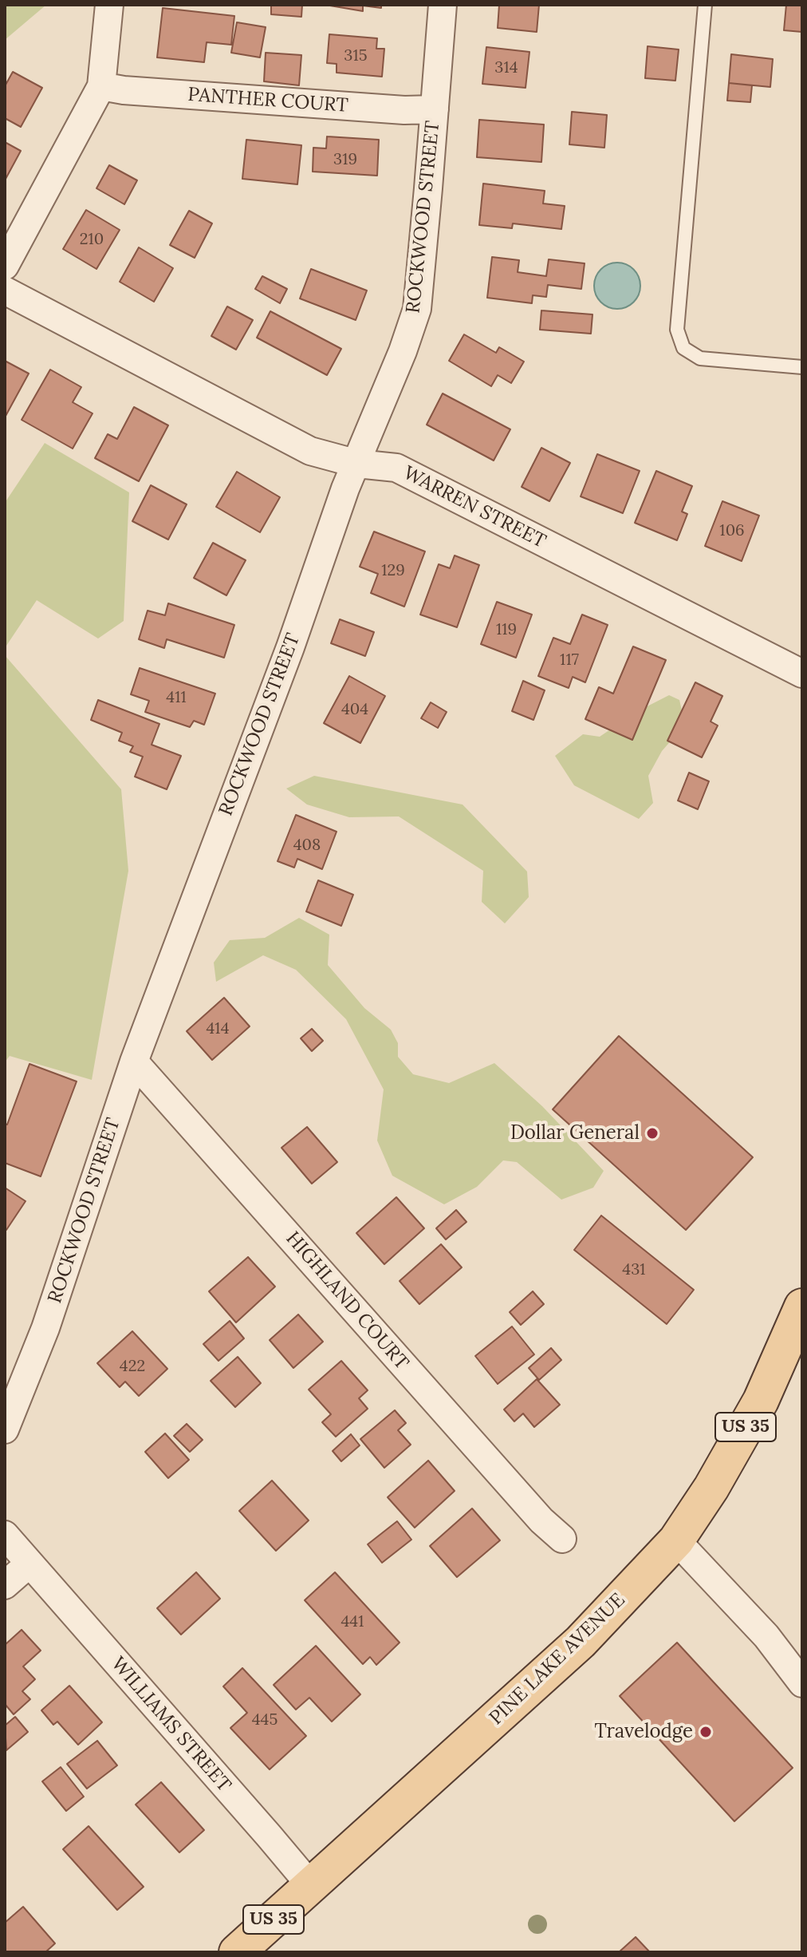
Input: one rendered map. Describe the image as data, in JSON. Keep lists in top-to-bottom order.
{
  "streets": {
    "main road": ["US 35", "PINE LAKE AVENUE"],
    "street": [
      "PANTHER COURT",
      "ROCKWOOD STREET",
      "WARREN STREET",
      "HIGHLAND COURT",
      "WILLIAMS STREET"
    ]
  },
  "crossings": [
    ["PANTHER COURT", "ROCKWOOD STREET"],
    ["ROCKWOOD STREET", "WARREN STREET"],
    ["ROCKWOOD STREET", "HIGHLAND COURT"],
    ["PINE LAKE AVENUE", "WILLIAMS STREET"]
  ],
  "places": ["Dollar General", "Travelodge"],
  "house_numbers": [
    "315",
    "314",
    "319",
    "210",
    "106",
    "129",
    "119",
    "117",
    "411",
    "404",
    "408",
    "414",
    "431",
    "422",
    "441",
    "445"
  ]
}
